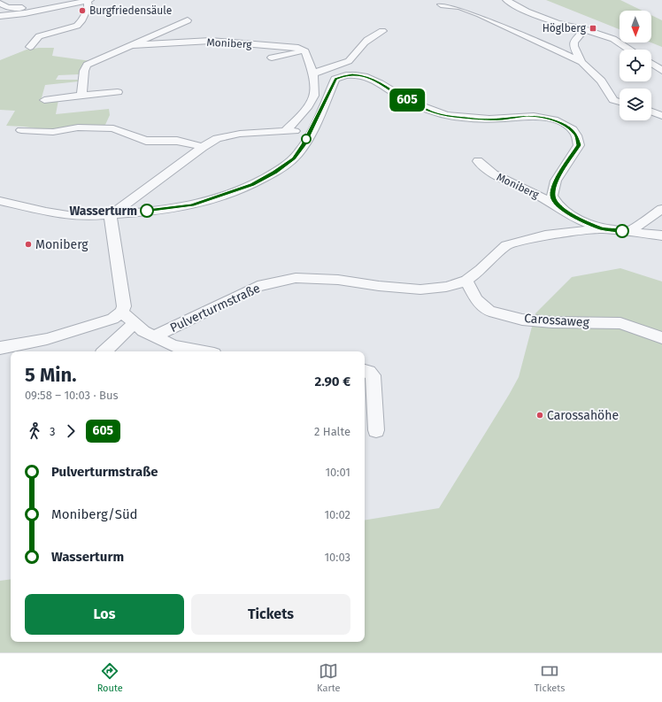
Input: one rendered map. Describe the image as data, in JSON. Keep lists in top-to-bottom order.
{
  "streets": {
    "street": ["Moniberg", "Pulverturmstraße", "Carossaweg"]
  },
  "crossings": [
    ["Moniberg", "Pulverturmstraße"],
    ["Pulverturmstraße", "Carossaweg"]
  ],
  "places": {
    "other": [
      "Burgfriedensäule",
      "Wasserturm",
      "Moniberg",
      "Carossahöhe"
    ],
    "transit": ["Höglberg"]
  },
  "lines": ["bus line 605"],
  "north": "bottom",
  "page": {
    "on_map": "605",
    "heading": ["5 Min.", "09:58 – 10:03 · Bus", "2.90 €"],
    "legs": ["3", "605", "2 Halte"],
    "list": [
      {
        "name": "Pulverturmstraße",
        "value": "10:01"
      },
      {
        "name": "Moniberg/Süd",
        "value": "10:02"
      },
      {
        "name": "Wasserturm",
        "value": "10:03"
      }
    ],
    "buttons": ["Los", "Tickets"],
    "tabs": ["Route", "Karte", "Tickets"]
  }
}
